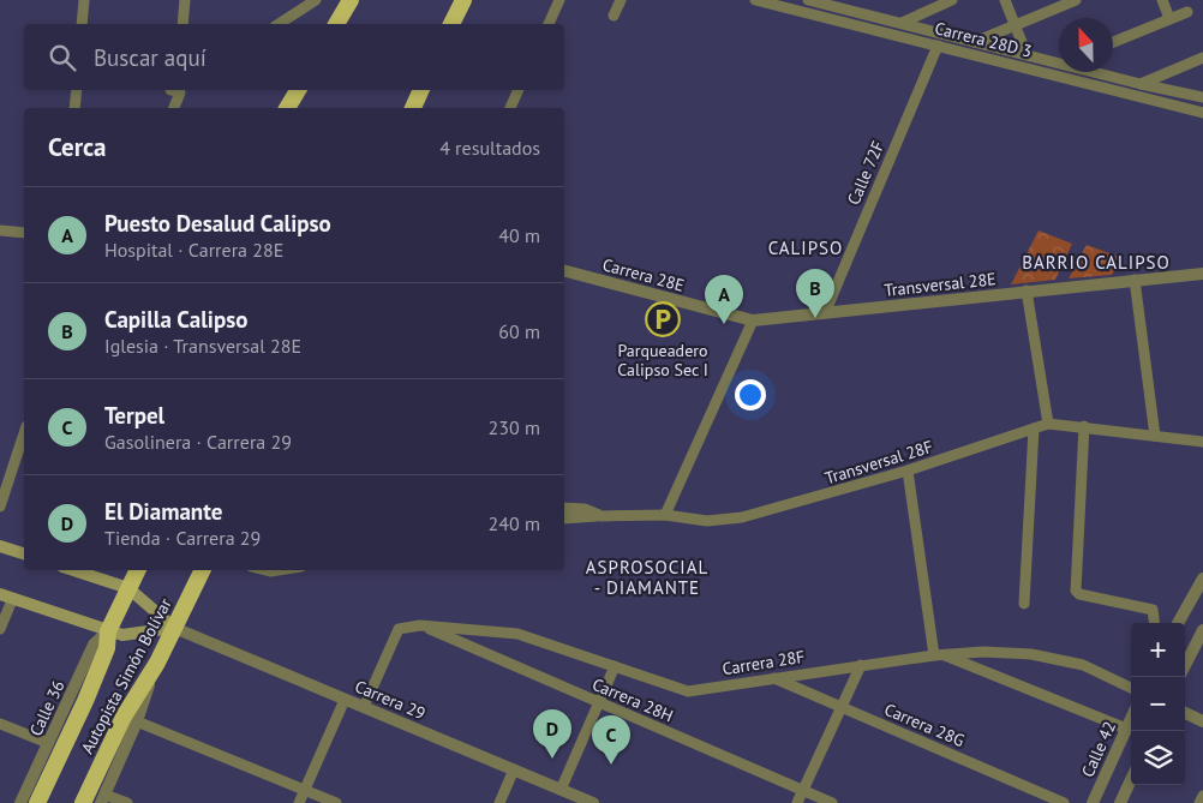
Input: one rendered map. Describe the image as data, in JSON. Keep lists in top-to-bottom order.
{
  "streets": {
    "highway": ["Autopista Simón Bolívar"],
    "main road": ["Carrera 29"],
    "street": [
      "Carrera 28D 3",
      "Calle 72F",
      "Carrera 28E",
      "Transversal 28E",
      "Transversal 28F",
      "Carrera 28F",
      "Carrera 28H",
      "Calle 36",
      "Carrera 28G",
      "Calle 42"
    ]
  },
  "crossings": [
    ["Carrera 28D 3", "Calle 72F"],
    ["Calle 72F", "Transversal 28E"],
    ["Carrera 28E", "Transversal 28E"],
    ["Carrera 28F", "Carrera 29"],
    ["Carrera 28F", "Carrera 28H"],
    ["Carrera 28F", "Carrera 28G"],
    ["Autopista Simón Bolívar", "Carrera 29"],
    ["Autopista Simón Bolívar", "Calle 36"]
  ],
  "districts": ["CALIPSO", "BARRIO CALIPSO", "ASPROSOCIAL - DIAMANTE"],
  "places": {
    "parking": ["Parqueadero Calipso Sec I"]
  },
  "north": "top",
  "page": {
    "search": "Buscar aquí",
    "heading": ["Cerca", "4 resultados"],
    "list": [
      {
        "mark": "A",
        "name": "Puesto Desalud Calipso",
        "note": "Hospital · Carrera 28E",
        "value": "40 m"
      },
      {
        "mark": "B",
        "name": "Capilla Calipso",
        "note": "Iglesia · Transversal 28E",
        "value": "60 m"
      },
      {
        "mark": "C",
        "name": "Terpel",
        "note": "Gasolinera · Carrera 29",
        "value": "230 m"
      },
      {
        "mark": "D",
        "name": "El Diamante",
        "note": "Tienda · Carrera 29",
        "value": "240 m"
      }
    ],
    "pins": [
      "B",
      "A",
      "D",
      "C"
    ],
    "map_buttons": ["+", "−"]
  }
}
